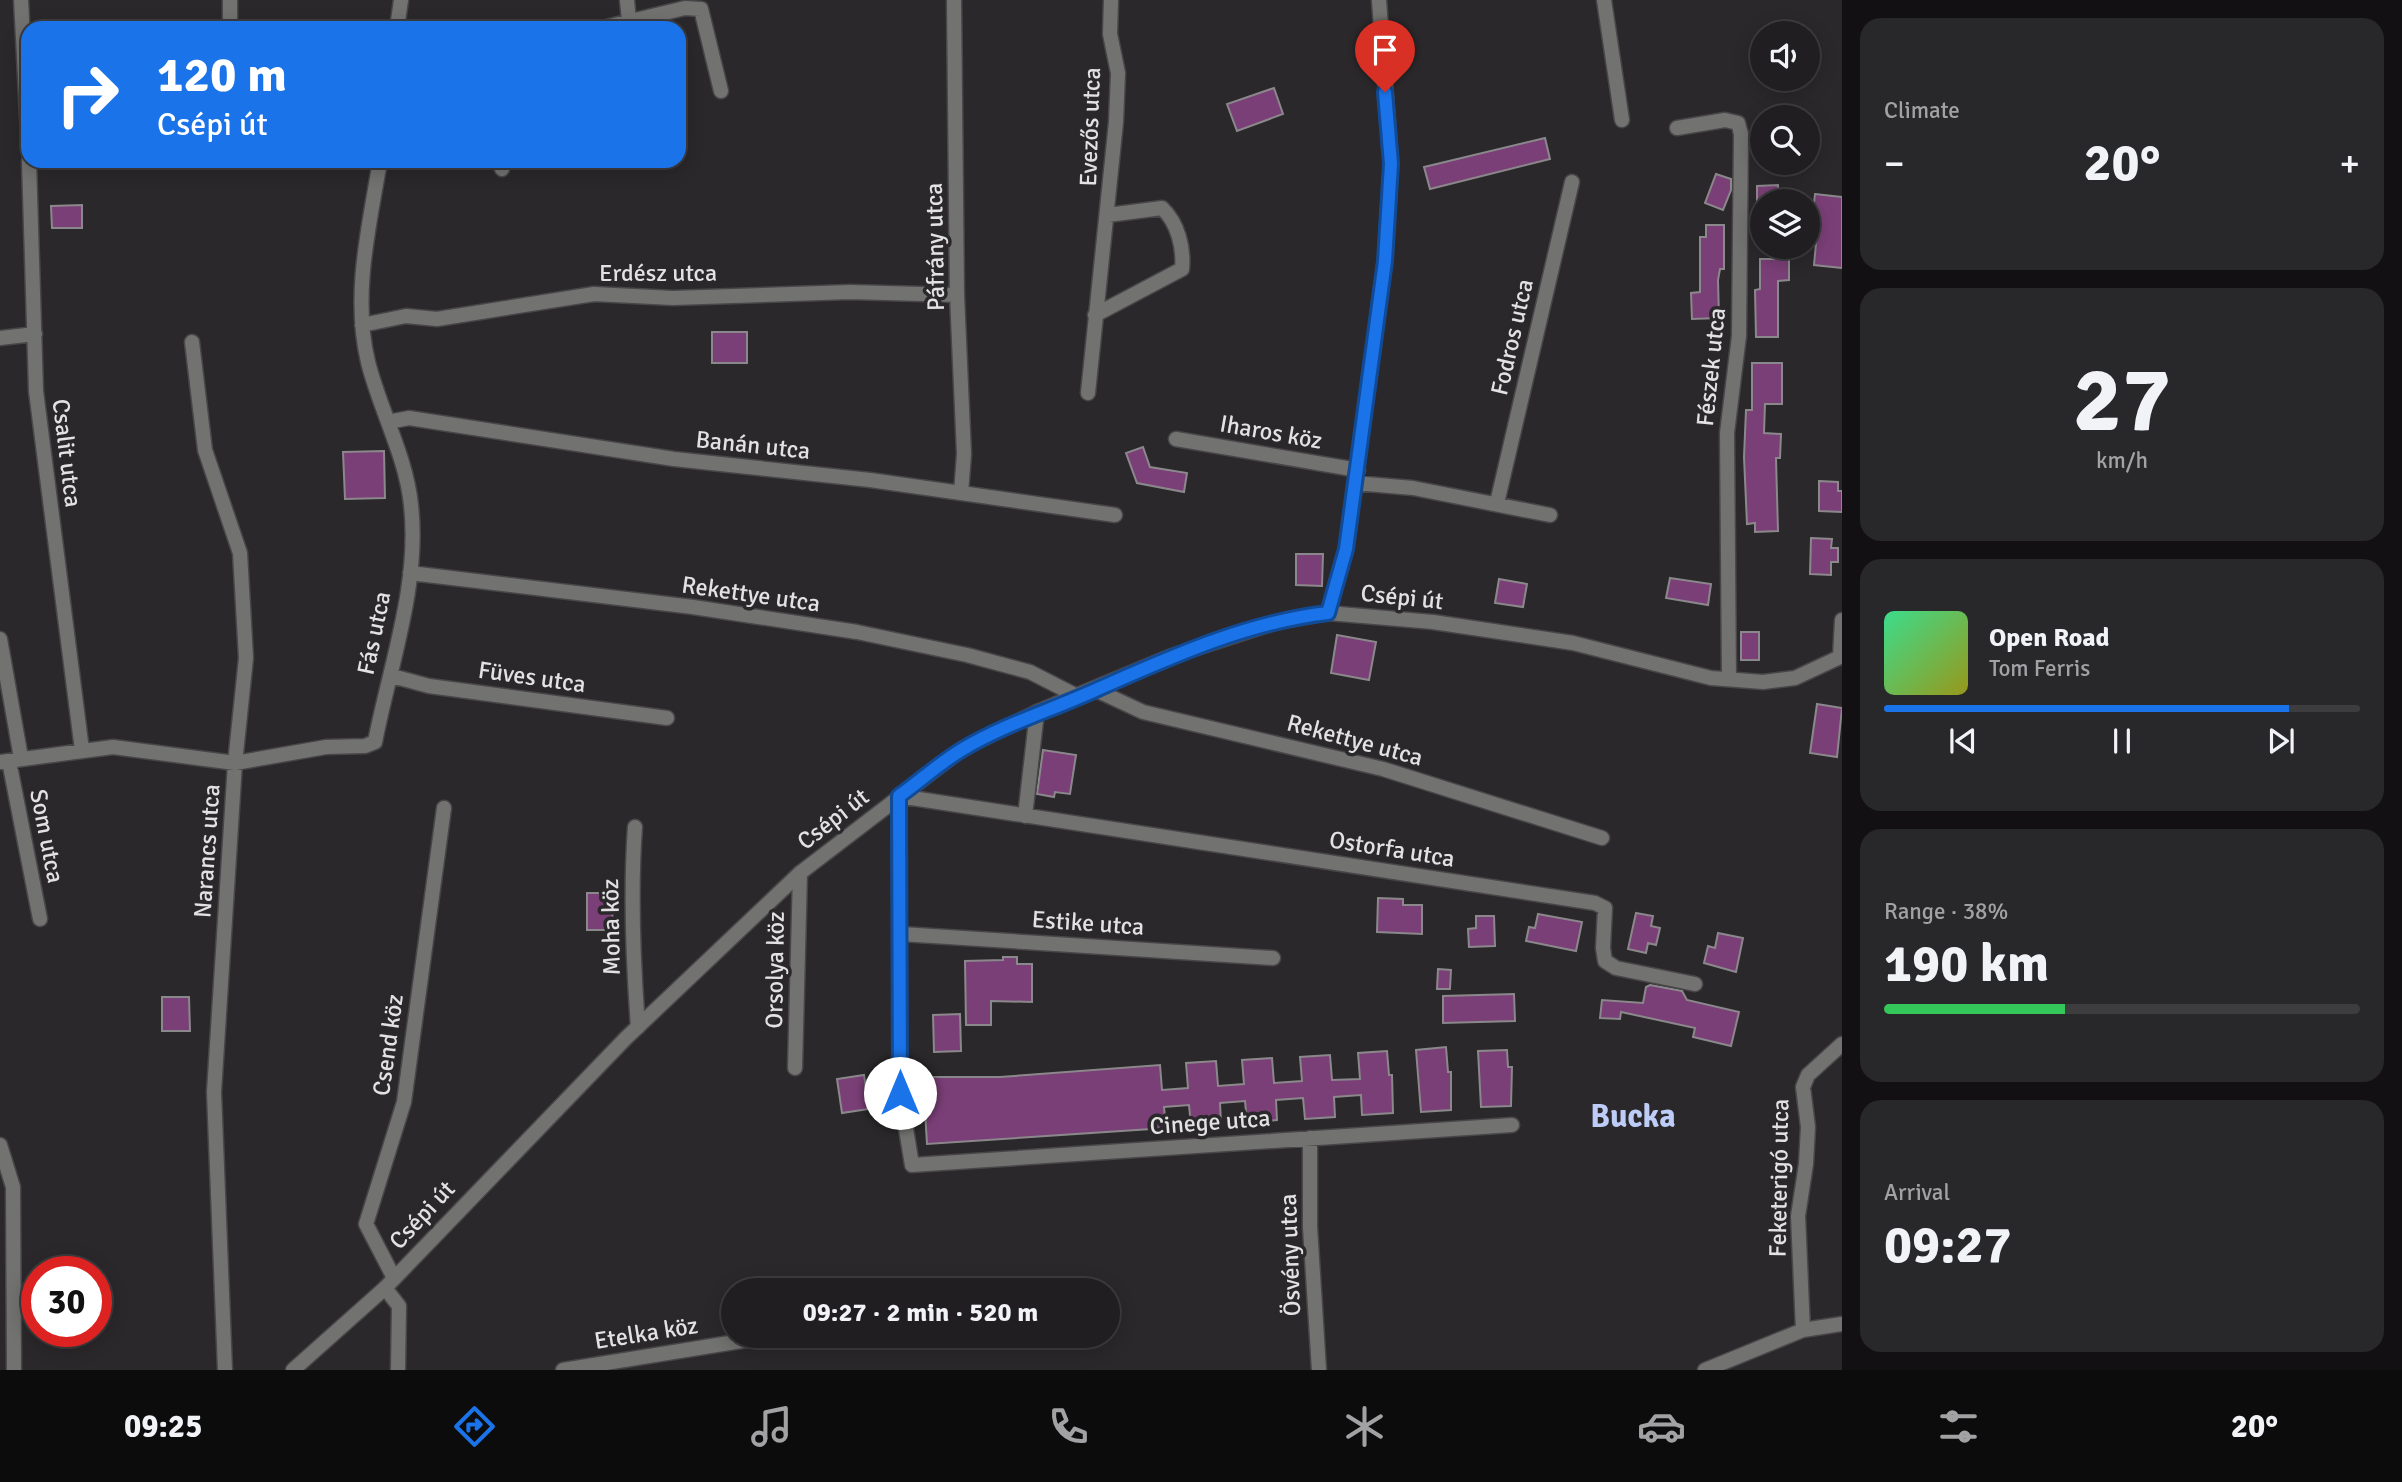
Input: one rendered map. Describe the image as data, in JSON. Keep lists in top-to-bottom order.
{
  "streets": {
    "street": [
      "Evezős utca",
      "Páfrány utca",
      "Erdész utca",
      "Fodros utca",
      "Fészek utca",
      "Iharos köz",
      "Banán utca",
      "Csalit utca",
      "Rekettye utca",
      "Csépi út",
      "Fás utca",
      "Füves utca",
      "Som utca",
      "Ostorfa utca",
      "Narancs utca",
      "Estike utca",
      "Moha köz",
      "Orsolya köz",
      "Csend köz",
      "Cinege utca",
      "Feketerigó utca",
      "Ösvény utca",
      "Etelka köz"
    ]
  },
  "crossings": [
    ["Páfrány utca", "Erdész utca"],
    ["Páfrány utca", "Banán utca"],
    ["Erdész utca", "Fás utca"],
    ["Fészek utca", "Csépi út"],
    ["Banán utca", "Fás utca"],
    ["Csalit utca", "Fás utca"],
    ["Rekettye utca", "Csépi út"],
    ["Rekettye utca", "Fás utca"],
    ["Csépi út", "Ostorfa utca"],
    ["Csépi út", "Moha köz"],
    ["Csépi út", "Orsolya köz"],
    ["Csépi út", "Csend köz"],
    ["Fás utca", "Füves utca"],
    ["Fás utca", "Som utca"],
    ["Fás utca", "Narancs utca"],
    ["Estike utca", "Cinege utca"],
    ["Cinege utca", "Ösvény utca"]
  ],
  "districts": ["Bucka"],
  "page": {
    "tile": [
      "Climate",
      ["27", "km/h"],
      ["Range · 38%", "190 km"],
      ["Arrival", "09:27"]
    ],
    "turn": ["120 m", "Csépi út"],
    "heat": ["−", "20°", "+"],
    "song": ["Open Road", "Tom Ferris"],
    "limit": "30",
    "trip": "09:27 · 2 min · 520 m",
    "tabs": ["09:25", "20°"]
  }
}
